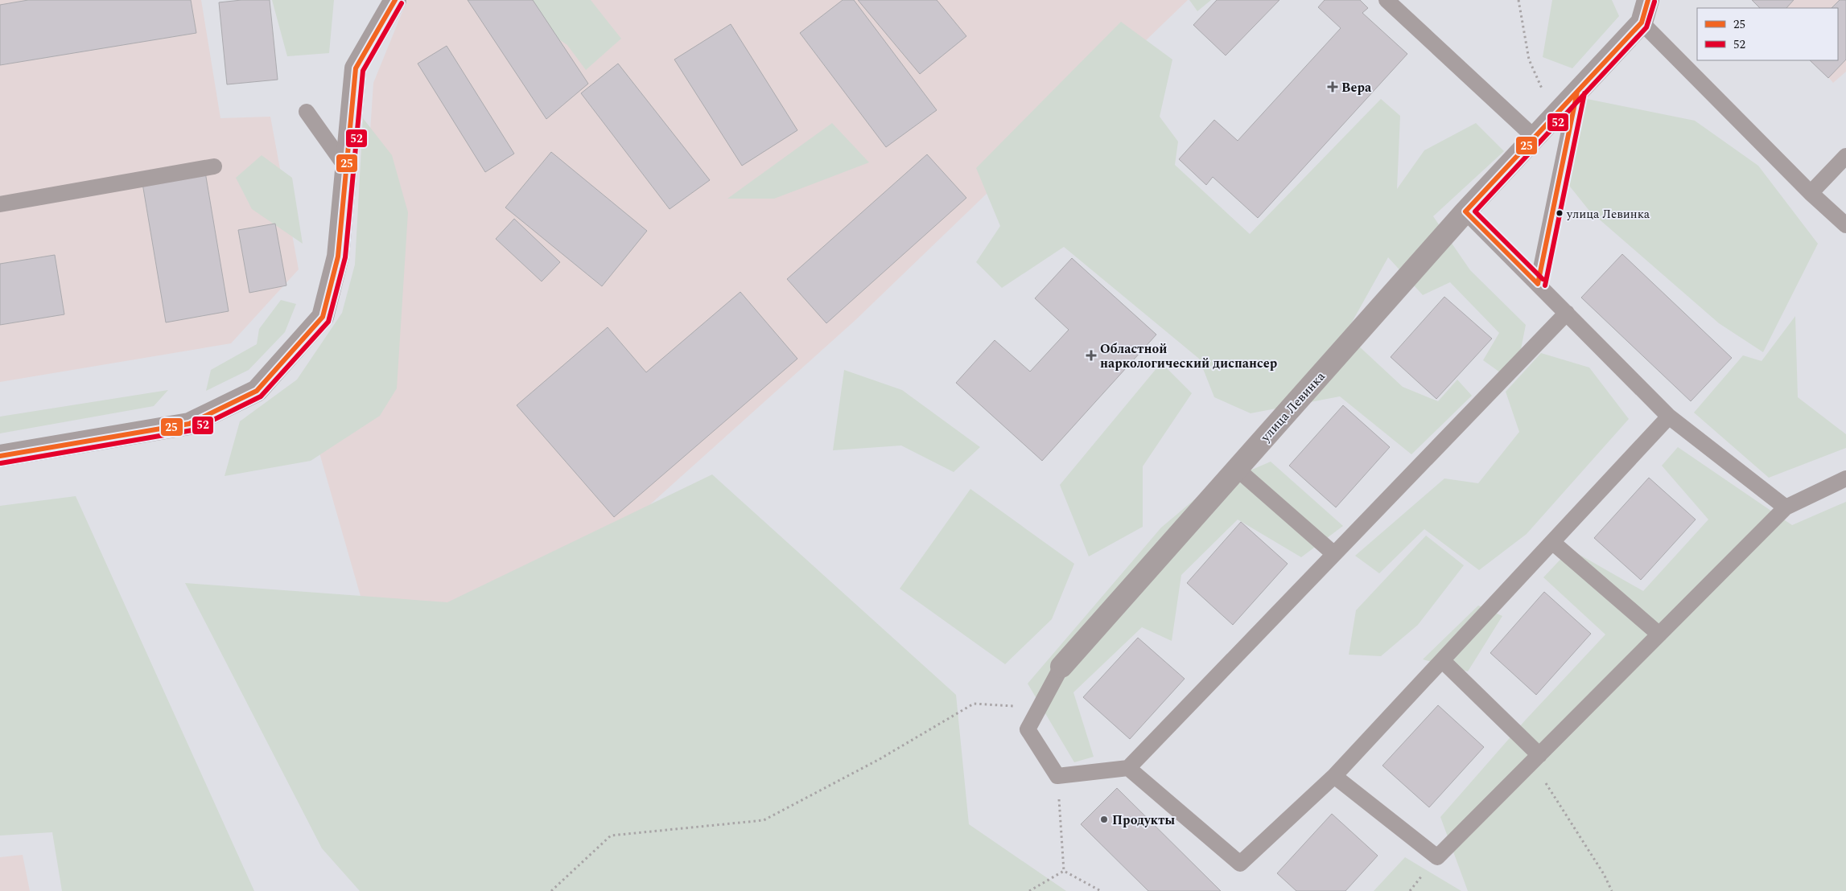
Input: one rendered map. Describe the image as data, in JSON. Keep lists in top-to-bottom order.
{
  "streets": {
    "street": ["улица Левинка"]
  },
  "places": {
    "health": ["Вера", "Областной наркологический диспансер"],
    "other": ["улица Левинка", "Продукты"]
  },
  "lines": ["transit line 25", "transit line 52"],
  "legend": ["25", "52"]
}
